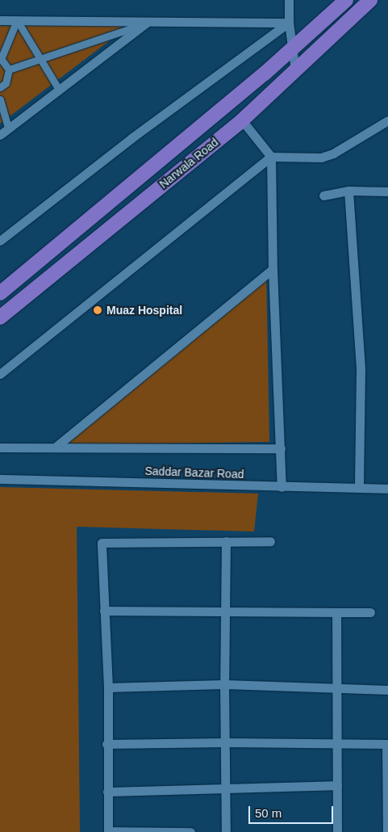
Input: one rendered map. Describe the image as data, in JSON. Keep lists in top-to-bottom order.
{
  "streets": {
    "main road": ["Narwala Road"],
    "street": ["Saddar Bazar Road"]
  },
  "places": ["Muaz Hospital"],
  "scale_bar": "50 m"
}
